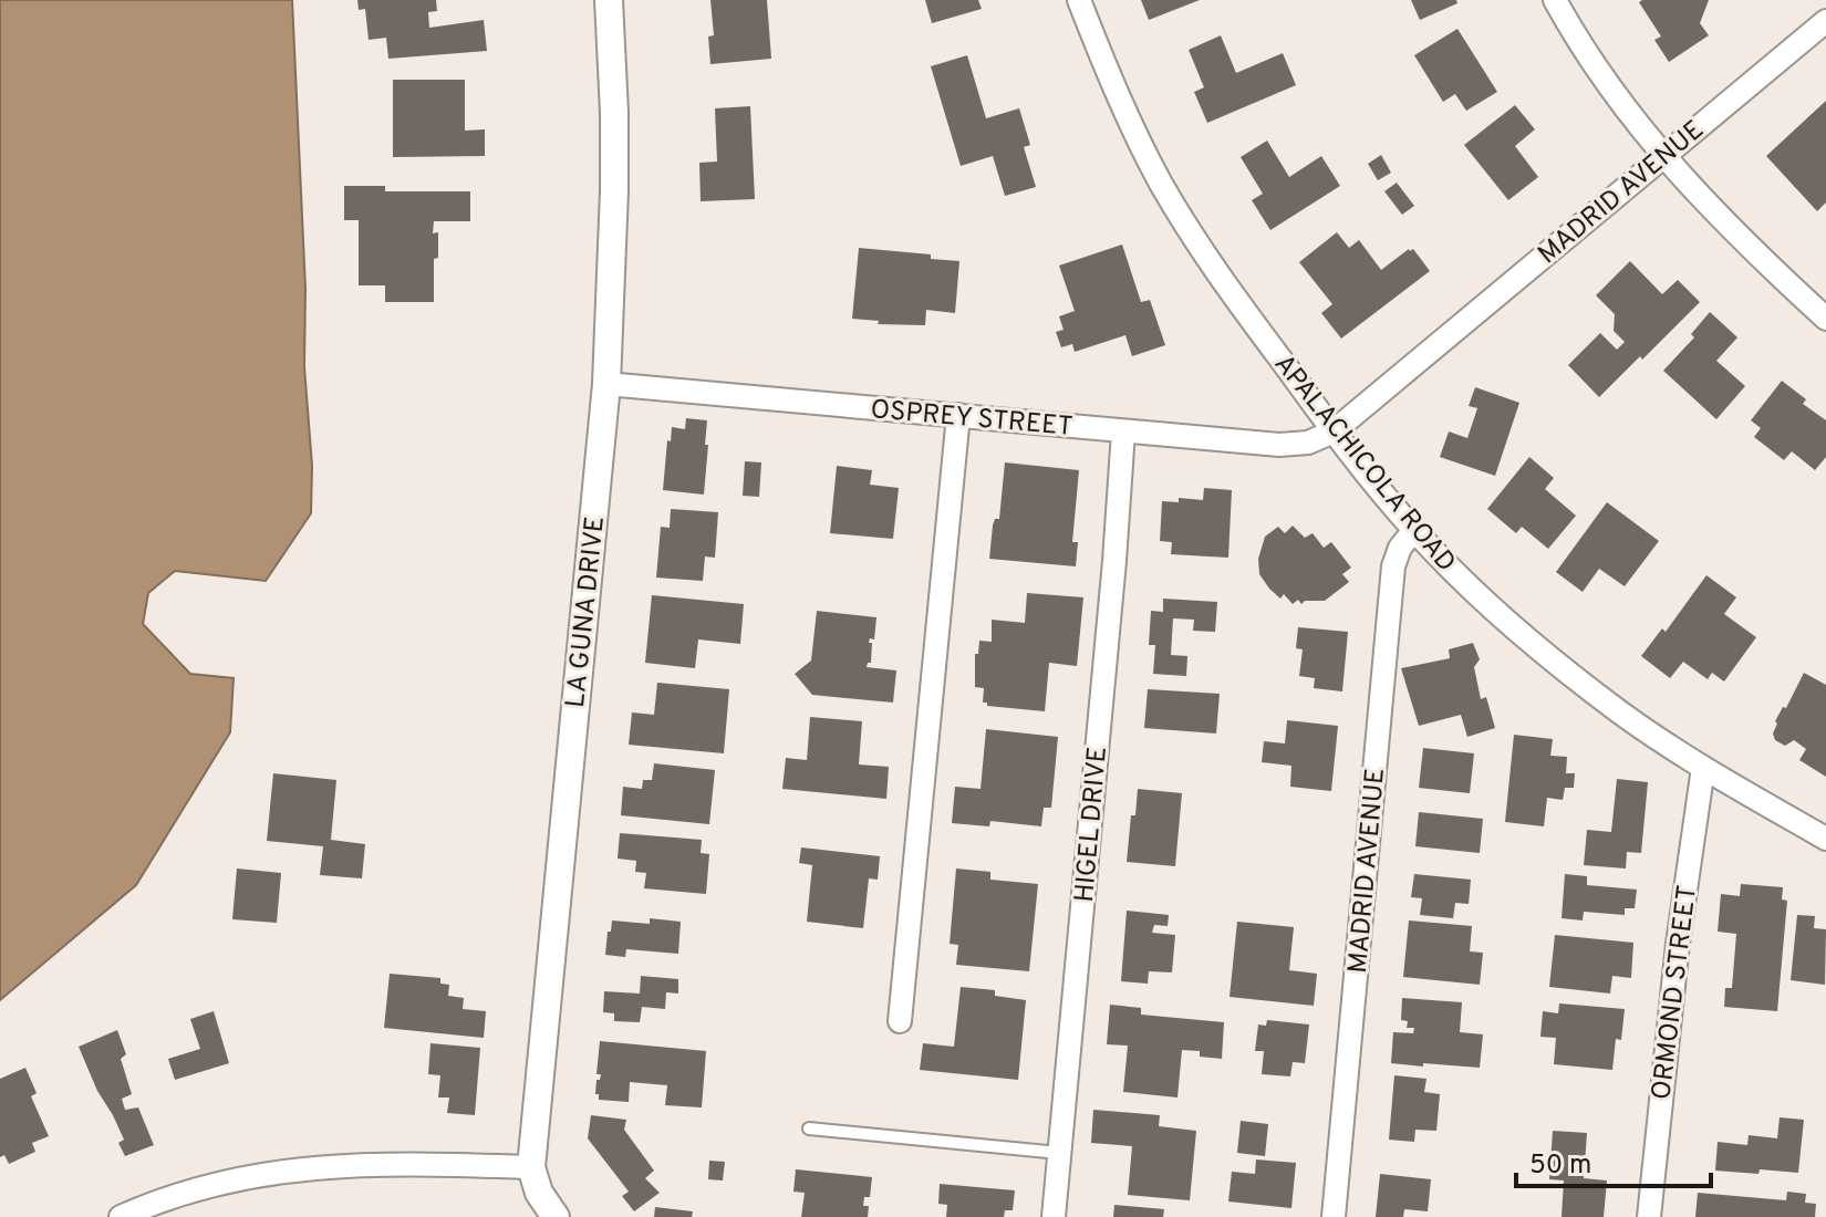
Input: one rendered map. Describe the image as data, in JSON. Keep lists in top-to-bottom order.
{
  "streets": {
    "street": [
      "MADRID AVENUE",
      "OSPREY STREET",
      "APALACHICOLA ROAD",
      "LA GUNA DRIVE",
      "HIGEL DRIVE",
      "ORMOND STREET"
    ]
  },
  "crossings": [
    ["MADRID AVENUE", "OSPREY STREET"],
    ["MADRID AVENUE", "APALACHICOLA ROAD"],
    ["OSPREY STREET", "APALACHICOLA ROAD"],
    ["OSPREY STREET", "LA GUNA DRIVE"],
    ["OSPREY STREET", "HIGEL DRIVE"],
    ["APALACHICOLA ROAD", "ORMOND STREET"]
  ],
  "scale_bar": "50 m"
}
